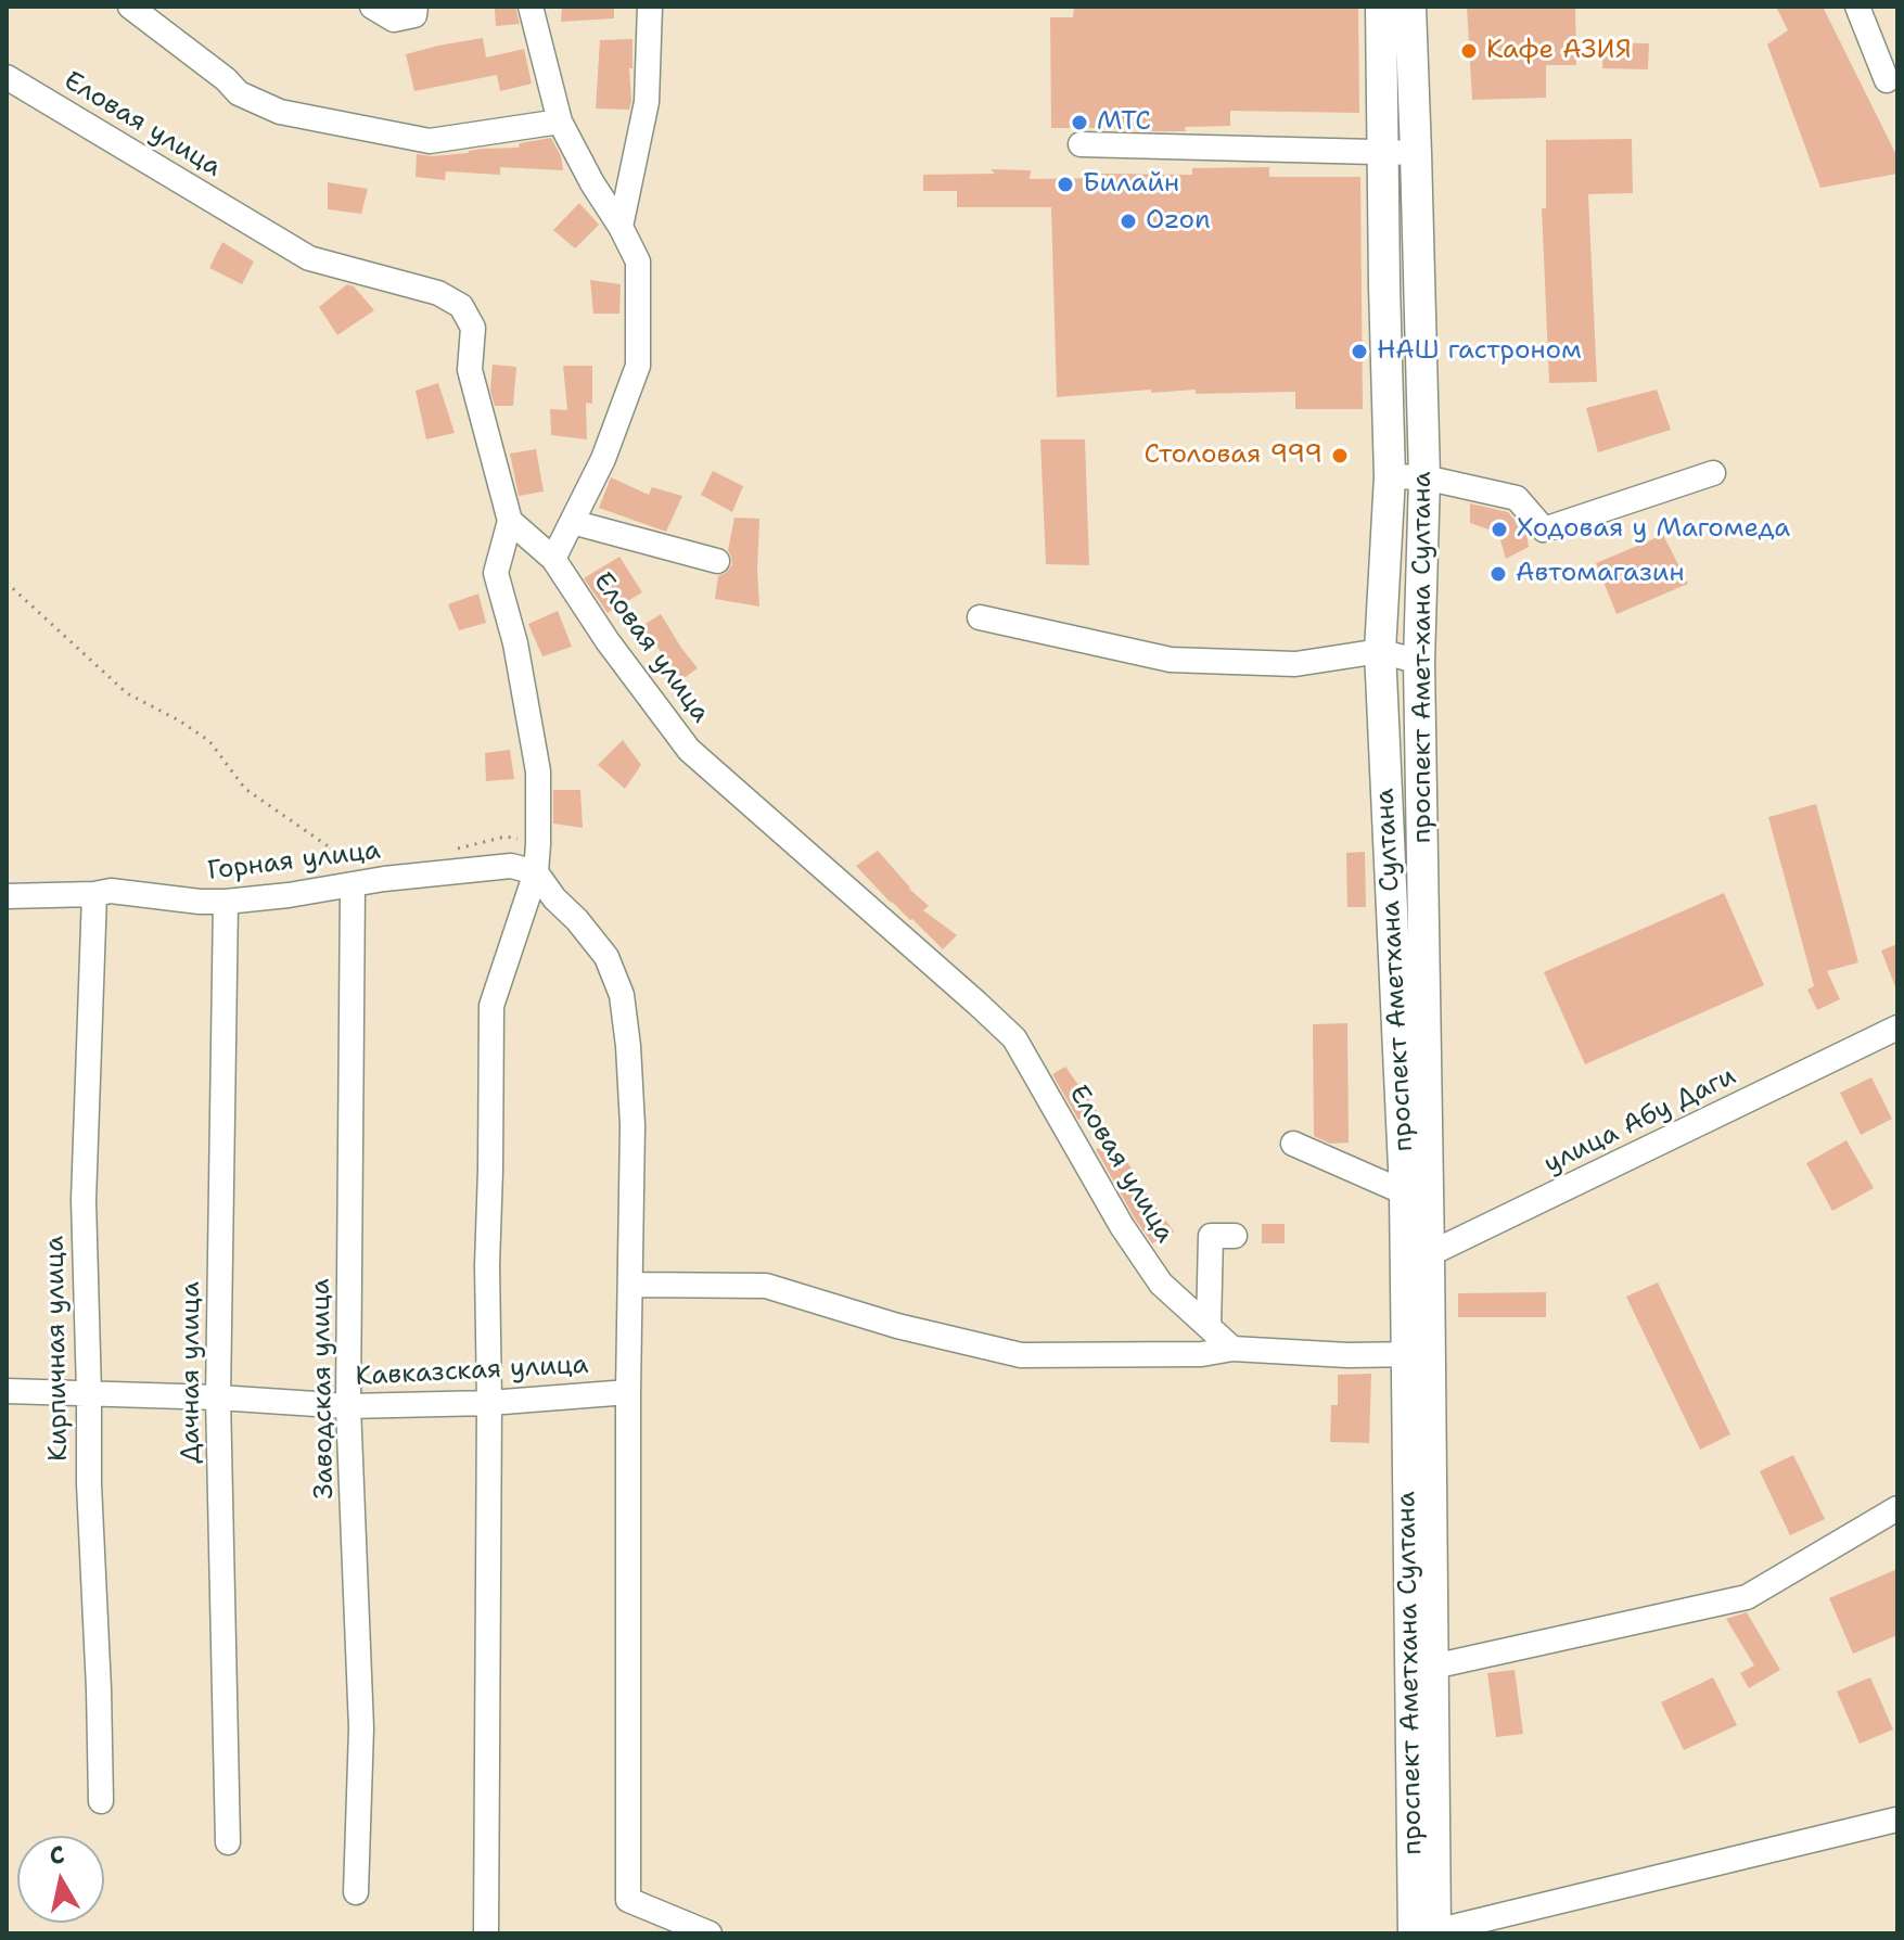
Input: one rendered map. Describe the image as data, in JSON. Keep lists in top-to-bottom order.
{
  "streets": {
    "main road": ["проспект Амет-хана Султана", "проспект Аметхана Султана"],
    "street": [
      "Еловая улица",
      "Горная улица",
      "улица Абу Даги",
      "Кирпичная улица",
      "Кавказская улица",
      "Дачная улица",
      "Заводская улица"
    ]
  },
  "crossings": [
    ["проспект Амет-хана Султана", "проспект Аметхана Султана"],
    ["проспект Амет-хана Султана", "улица Абу Даги"],
    ["Горная улица", "Кирпичная улица"],
    ["Горная улица", "Дачная улица"],
    ["Горная улица", "Заводская улица"],
    ["Кирпичная улица", "Кавказская улица"],
    ["Кавказская улица", "Дачная улица"],
    ["Кавказская улица", "Заводская улица"]
  ],
  "places": [
    "Кафе АЗИЯ",
    "МТС",
    "Билайн",
    "Ozon",
    "НАШ гастроном",
    "Столовая 999",
    "Ходовая у Магомеда",
    "Автомагазин"
  ],
  "north": "top"
}
